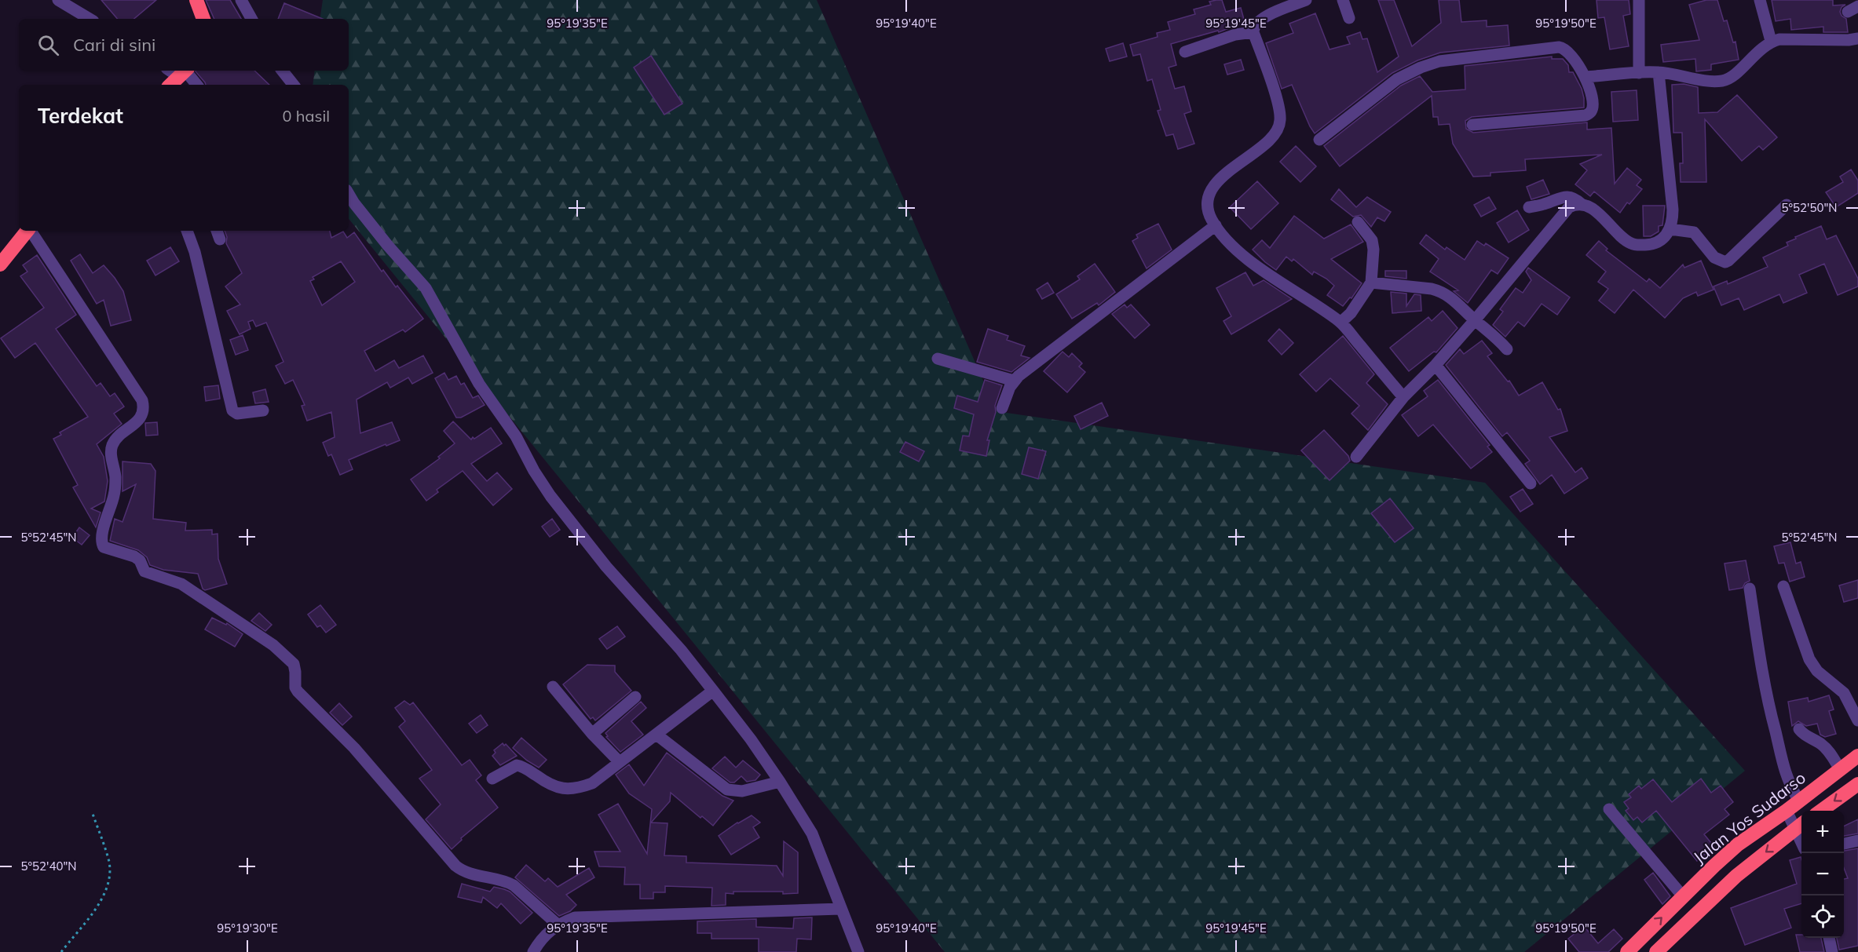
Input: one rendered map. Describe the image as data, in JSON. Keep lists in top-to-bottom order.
{
  "streets": {
    "highway": ["Jalan Yos Sudarso"]
  },
  "page": {
    "search": "Cari di sini",
    "heading": ["Terdekat", "0 hasil"],
    "map_buttons": ["+", "−"]
  },
  "coordinates": [
    "95°19'35\"E",
    "95°19'40\"E",
    "95°19'45\"E",
    "95°19'50\"E",
    "5°52'50\"N",
    "5°52'45\"N",
    "5°52'40\"N",
    "95°19'30\"E"
  ]
}
